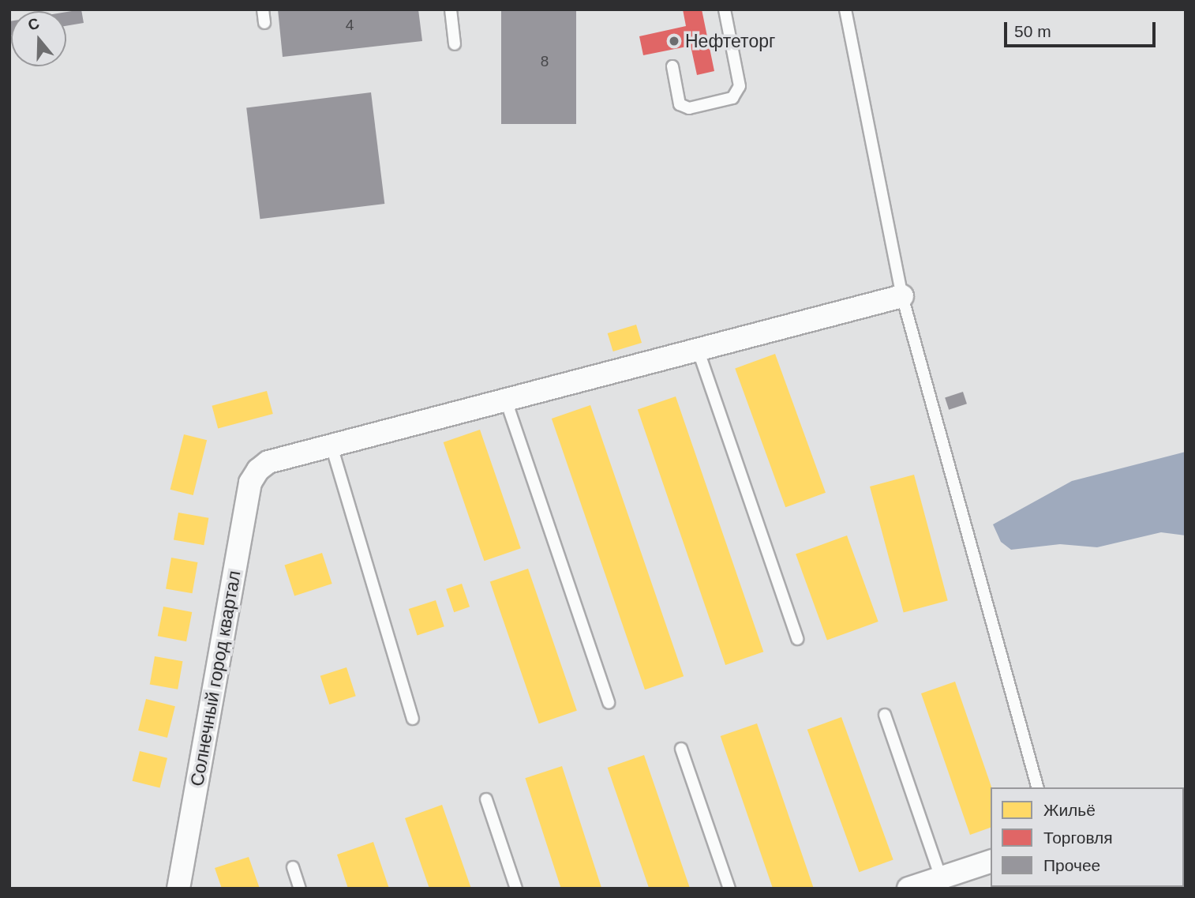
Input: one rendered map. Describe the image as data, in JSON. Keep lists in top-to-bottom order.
{
  "streets": {
    "street": ["Солнечный город квартал"]
  },
  "places": ["Нефтеторг"],
  "house_numbers": ["4", "8"],
  "legend": ["Жильё", "Торговля", "Прочее"],
  "scale_bar": "50 m",
  "north": "top"
}
